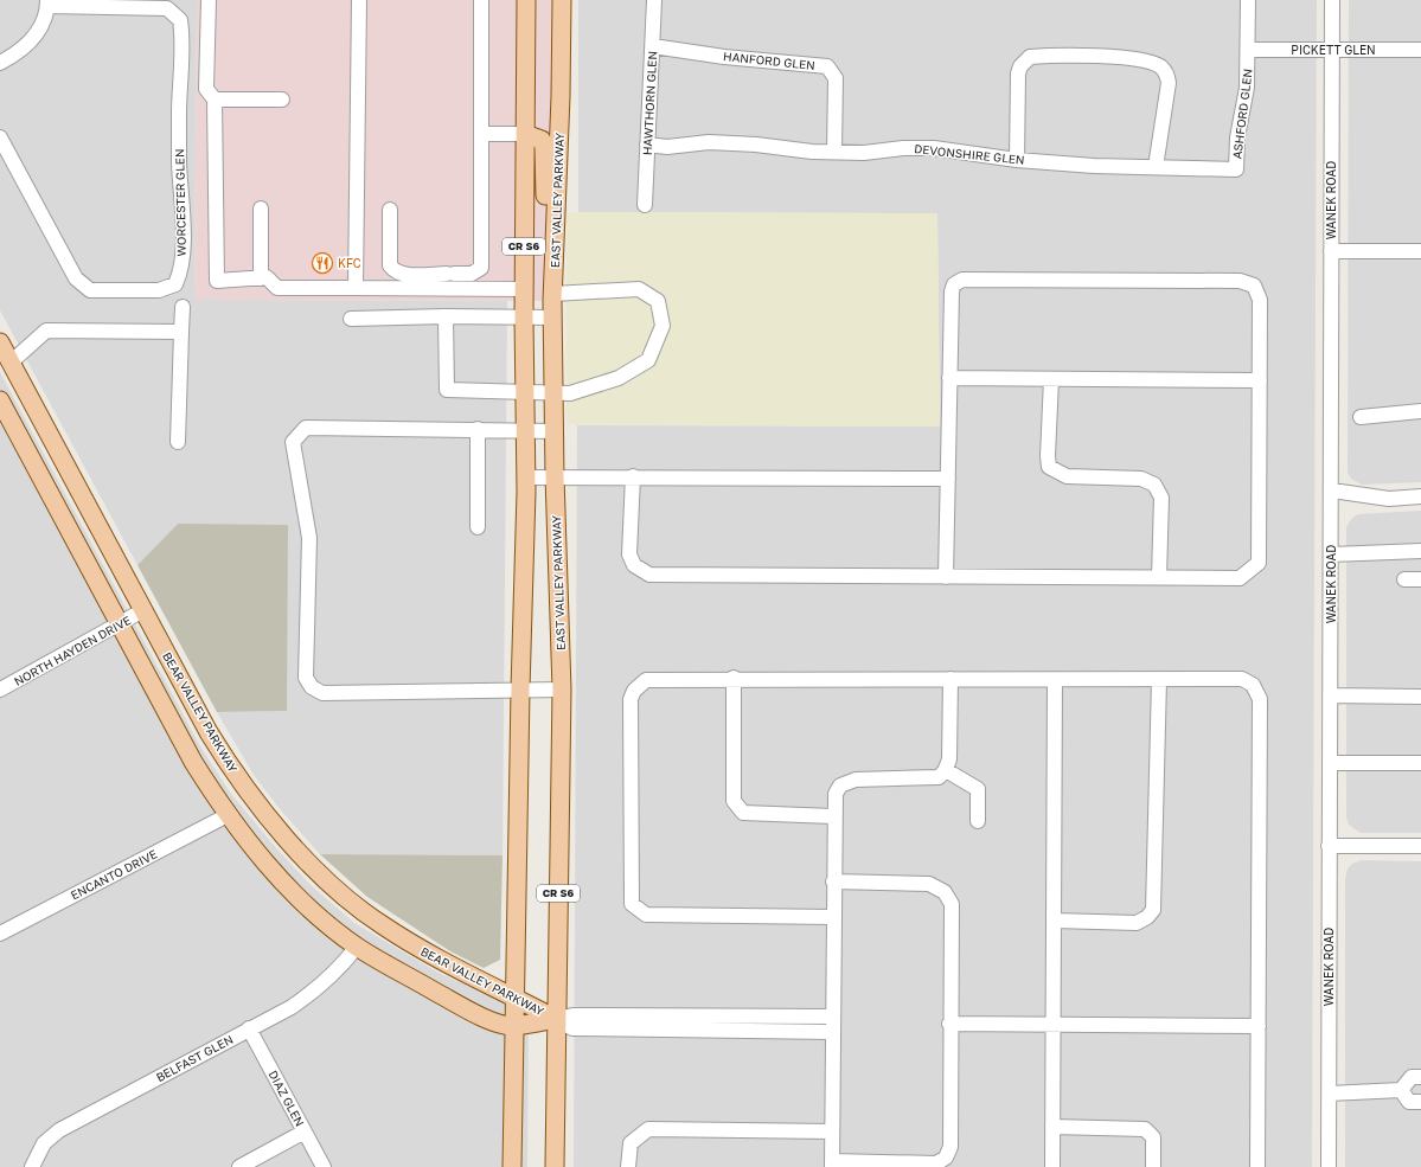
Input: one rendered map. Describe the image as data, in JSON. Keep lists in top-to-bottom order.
{
  "streets": {
    "main road": ["EAST VALLEY PARKWAY", "CR S6", "BEAR VALLEY PARKWAY"],
    "street": [
      "PICKETT GLEN",
      "HANFORD GLEN",
      "HAWTHORN GLEN",
      "ASHFORD GLEN",
      "DEVONSHIRE GLEN",
      "WANEK ROAD",
      "WORCESTER GLEN",
      "NORTH HAYDEN DRIVE",
      "ENCANTO DRIVE",
      "BELFAST GLEN",
      "DIAZ GLEN"
    ]
  },
  "crossings": [
    ["PICKETT GLEN", "ASHFORD GLEN"],
    ["PICKETT GLEN", "WANEK ROAD"],
    ["HANFORD GLEN", "HAWTHORN GLEN"],
    ["HANFORD GLEN", "DEVONSHIRE GLEN"],
    ["HAWTHORN GLEN", "DEVONSHIRE GLEN"],
    ["ASHFORD GLEN", "DEVONSHIRE GLEN"],
    ["EAST VALLEY PARKWAY", "BEAR VALLEY PARKWAY"],
    ["CR S6", "BEAR VALLEY PARKWAY"],
    ["NORTH HAYDEN DRIVE", "BEAR VALLEY PARKWAY"],
    ["BEAR VALLEY PARKWAY", "ENCANTO DRIVE"],
    ["BEAR VALLEY PARKWAY", "BELFAST GLEN"],
    ["BELFAST GLEN", "DIAZ GLEN"]
  ],
  "places": {
    "restaurant": ["KFC"]
  }
}
